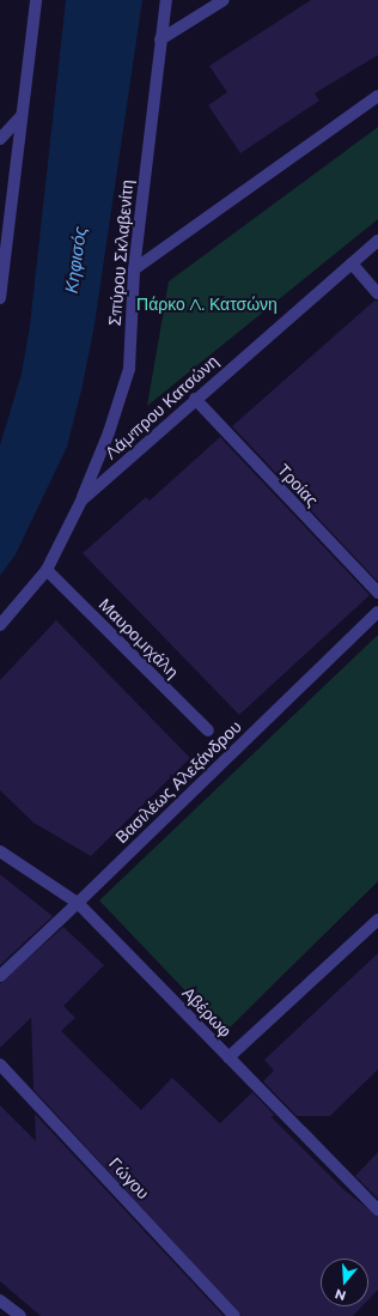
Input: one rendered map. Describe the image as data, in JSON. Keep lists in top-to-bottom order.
{
  "streets": {
    "street": [
      "Σπύρου Σκλαβενίτη",
      "Λάμπρου Κατσώνη",
      "Τροίας",
      "Μαυρομιχάλη",
      "Βασιλέως Αλεξάνδρου",
      "Αβέρωφ",
      "Γώγου"
    ]
  },
  "crossings": [
    ["Σπύρου Σκλαβενίτη", "Λάμπρου Κατσώνη"],
    ["Λάμπρου Κατσώνη", "Τροίας"],
    ["Λάμπρου Κατσώνη", "Μαυρομιχάλη"],
    ["Βασιλέως Αλεξάνδρου", "Αβέρωφ"]
  ],
  "water": ["Κηφισός"],
  "parks": ["Πάρκο Λ. Κατσώνη"],
  "north": "bottom"
}
